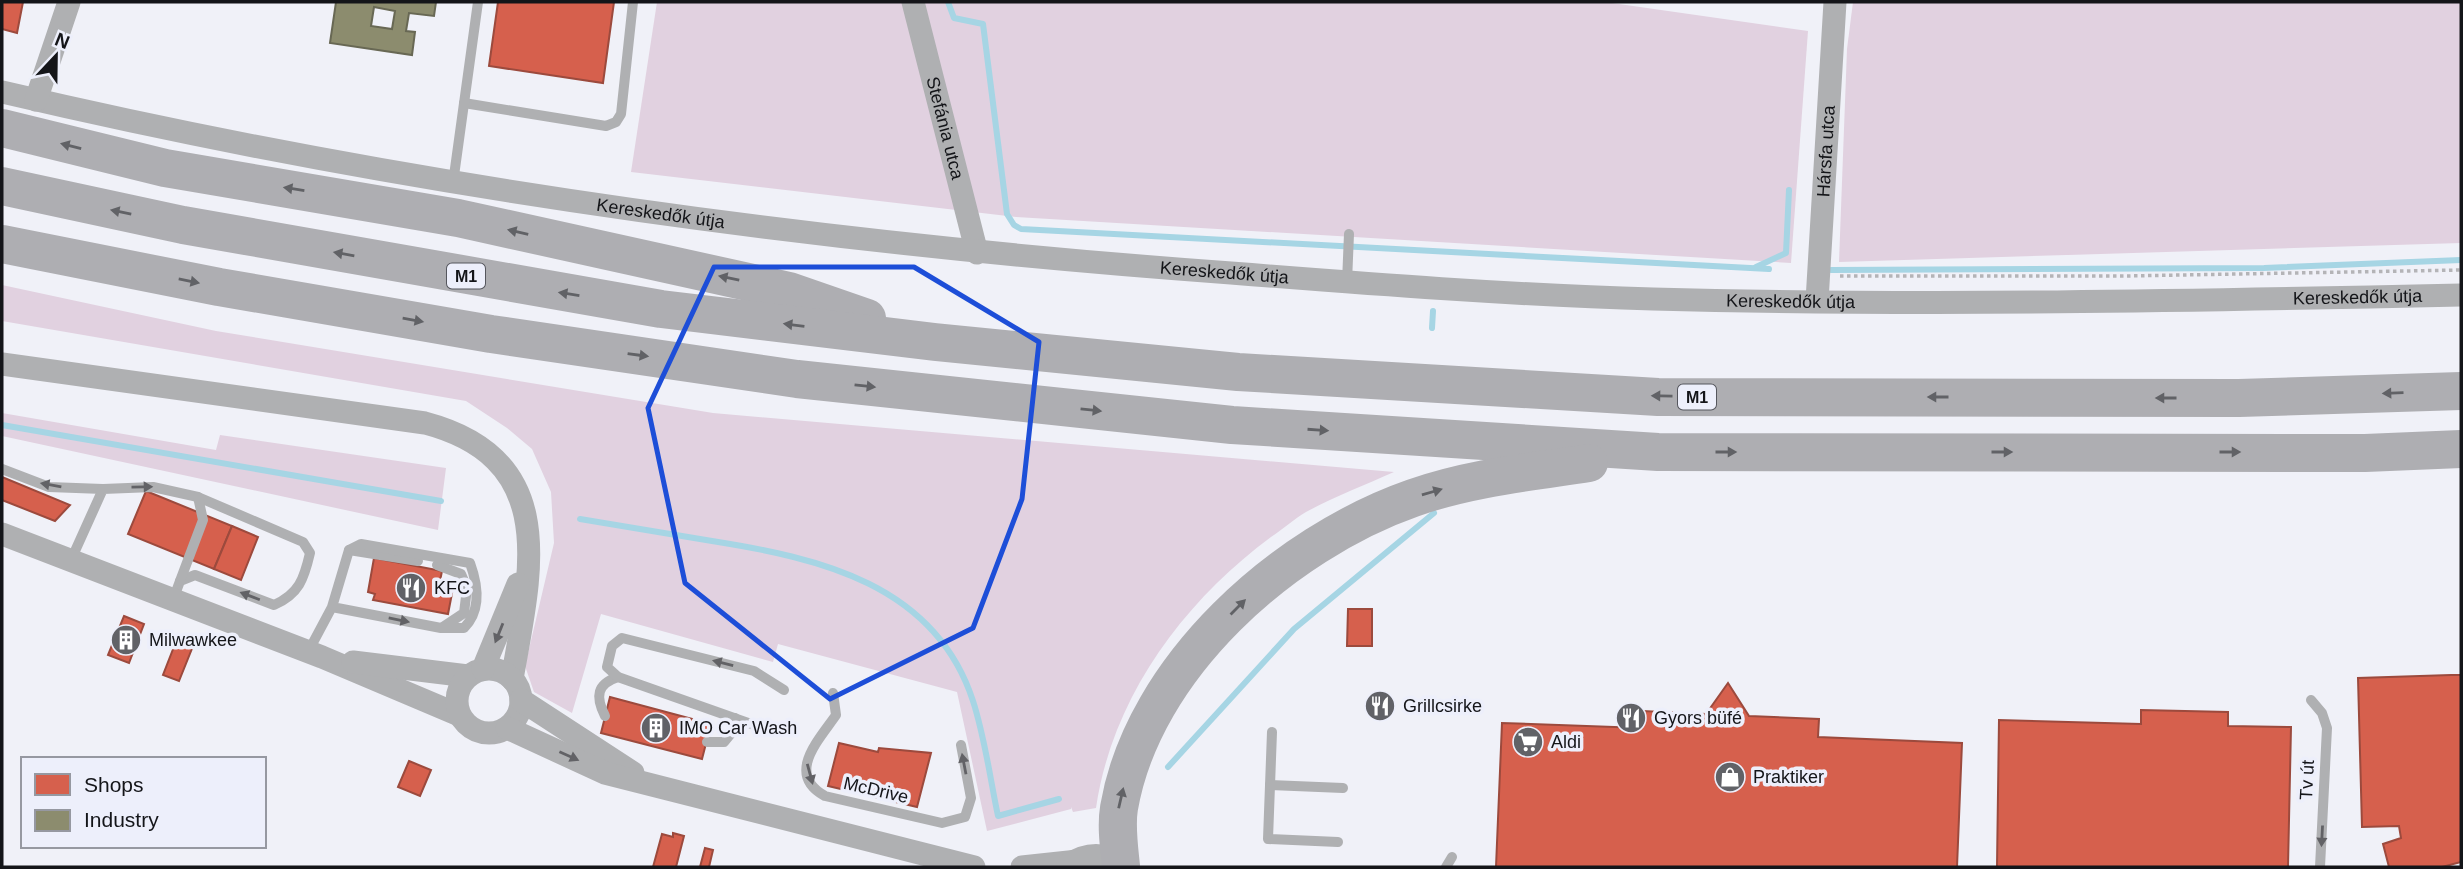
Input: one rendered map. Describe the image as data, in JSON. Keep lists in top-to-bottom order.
{
  "streets": {
    "highway": ["M1"],
    "street": ["Stefánia utca", "Hársfa utca", "Kereskedők útja"],
    "lane": ["Tv út", "McDrive"]
  },
  "crossings": [
    ["Stefánia utca", "Kereskedők útja"],
    ["Hársfa utca", "Kereskedők útja"]
  ],
  "one_way": ["Tv út"],
  "places": {
    "restaurant": ["KFC", "Grillcsirke", "Gyors büfé"],
    "building": ["Milwawkee", "IMO Car Wash"],
    "supermarket": ["Aldi"],
    "shop": ["Praktiker"]
  },
  "legend": ["Shops", "Industry"],
  "north": "top"
}
